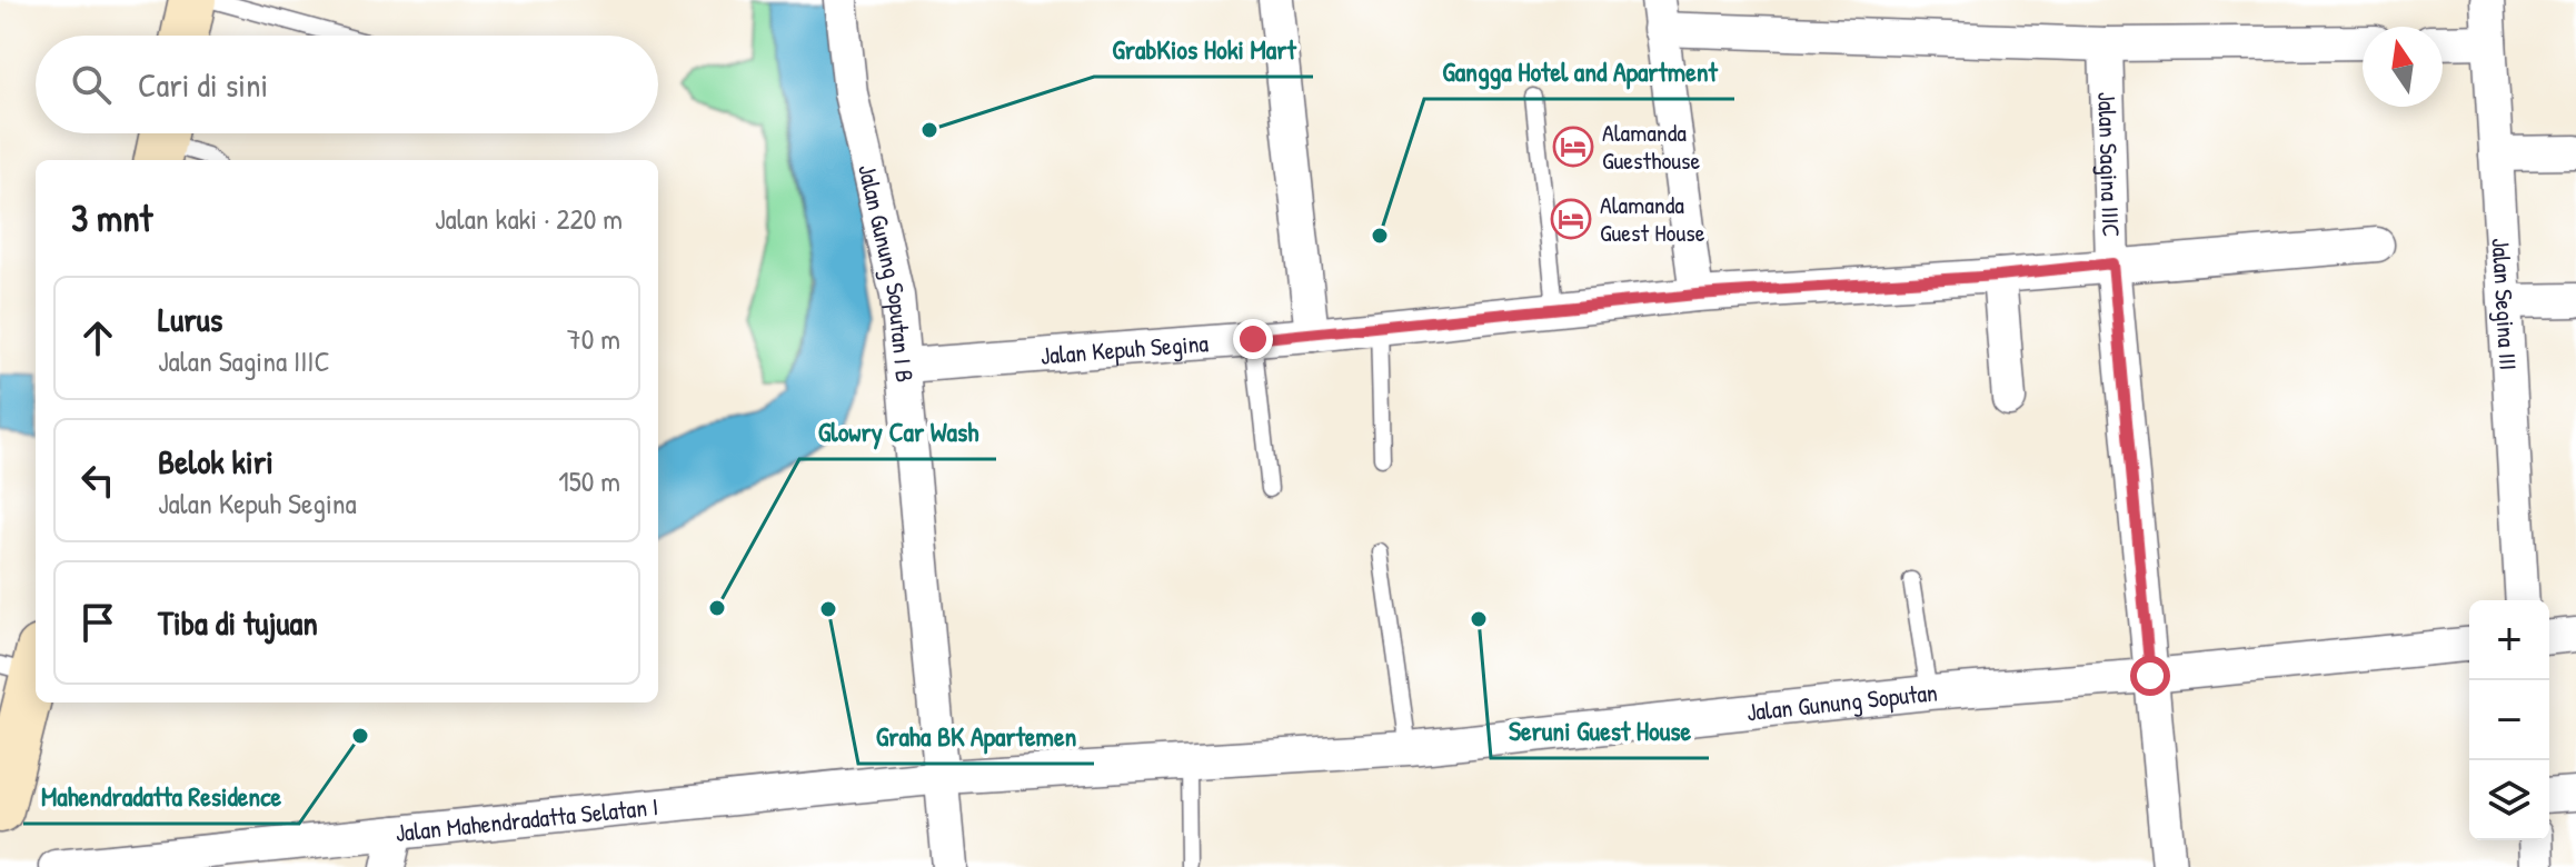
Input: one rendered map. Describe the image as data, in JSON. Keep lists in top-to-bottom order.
{
  "streets": {
    "street": [
      "Jalan Sagina IIIC",
      "Jalan Gunung Soputan I B",
      "Jalan Segina III",
      "Jalan Kepuh Segina",
      "Jalan Gunung Soputan",
      "Jalan Mahendradatta Selatan I"
    ]
  },
  "crossings": [
    ["Jalan Sagina IIIC", "Jalan Kepuh Segina"],
    ["Jalan Sagina IIIC", "Jalan Gunung Soputan"],
    ["Jalan Gunung Soputan I B", "Jalan Kepuh Segina"],
    ["Jalan Gunung Soputan I B", "Jalan Gunung Soputan"],
    ["Jalan Gunung Soputan I B", "Jalan Mahendradatta Selatan I"],
    ["Jalan Gunung Soputan", "Jalan Mahendradatta Selatan I"]
  ],
  "places": {
    "other": [
      "GrabKios Hoki Mart",
      "Gangga Hotel and Apartment",
      "Glowry Car Wash",
      "Graha BK Apartemen",
      "Seruni Guest House",
      "Mahendradatta Residence"
    ],
    "hotel": ["Alamanda Guesthouse", "Alamanda Guest House"]
  },
  "north": "top",
  "page": {
    "search": "Cari di sini",
    "heading": ["3 mnt", "Jalan kaki · 220 m"],
    "list": [
      ["Lurus", "Jalan Sagina IIIC", "70 m"],
      ["Belok kiri", "Jalan Kepuh Segina", "150 m"],
      "Tiba di tujuan"
    ],
    "map_buttons": ["+", "−"]
  }
}
